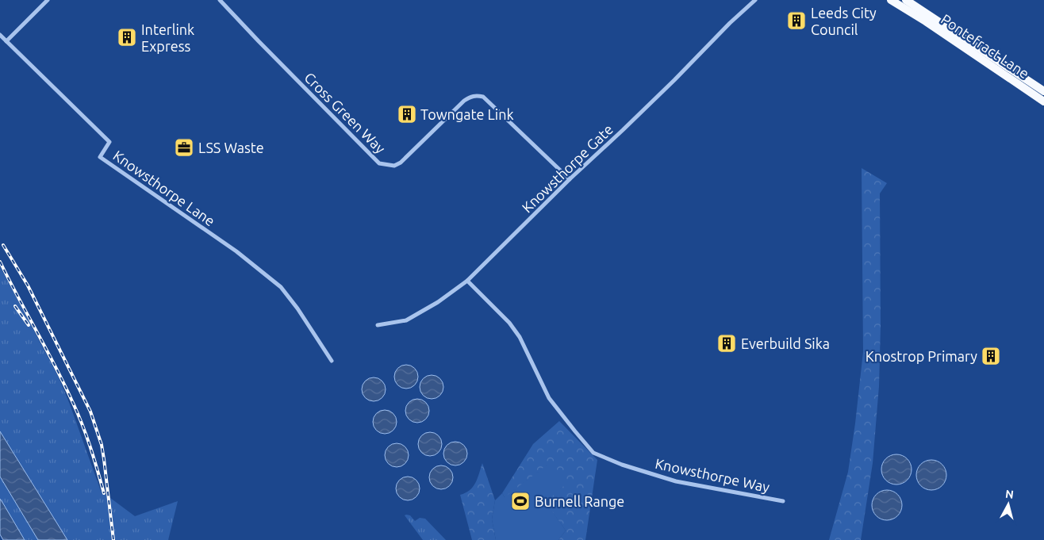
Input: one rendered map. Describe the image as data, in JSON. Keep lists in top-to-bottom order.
{
  "streets": {
    "highway": ["Pontefract Lane"],
    "street": [
      "Cross Green Way",
      "Knowsthorpe Gate",
      "Knowsthorpe Lane",
      "Knowsthorpe Way"
    ]
  },
  "crossings": [
    ["Cross Green Way", "Knowsthorpe Gate"],
    ["Knowsthorpe Gate", "Knowsthorpe Way"]
  ],
  "places": {
    "building": [
      "Leeds City Council",
      "Interlink Express",
      "Towngate Link",
      "Everbuild Sika",
      "Knostrop Primary"
    ],
    "office": ["LSS Waste"],
    "sports": ["Burnell Range"]
  },
  "north": "top"
}
